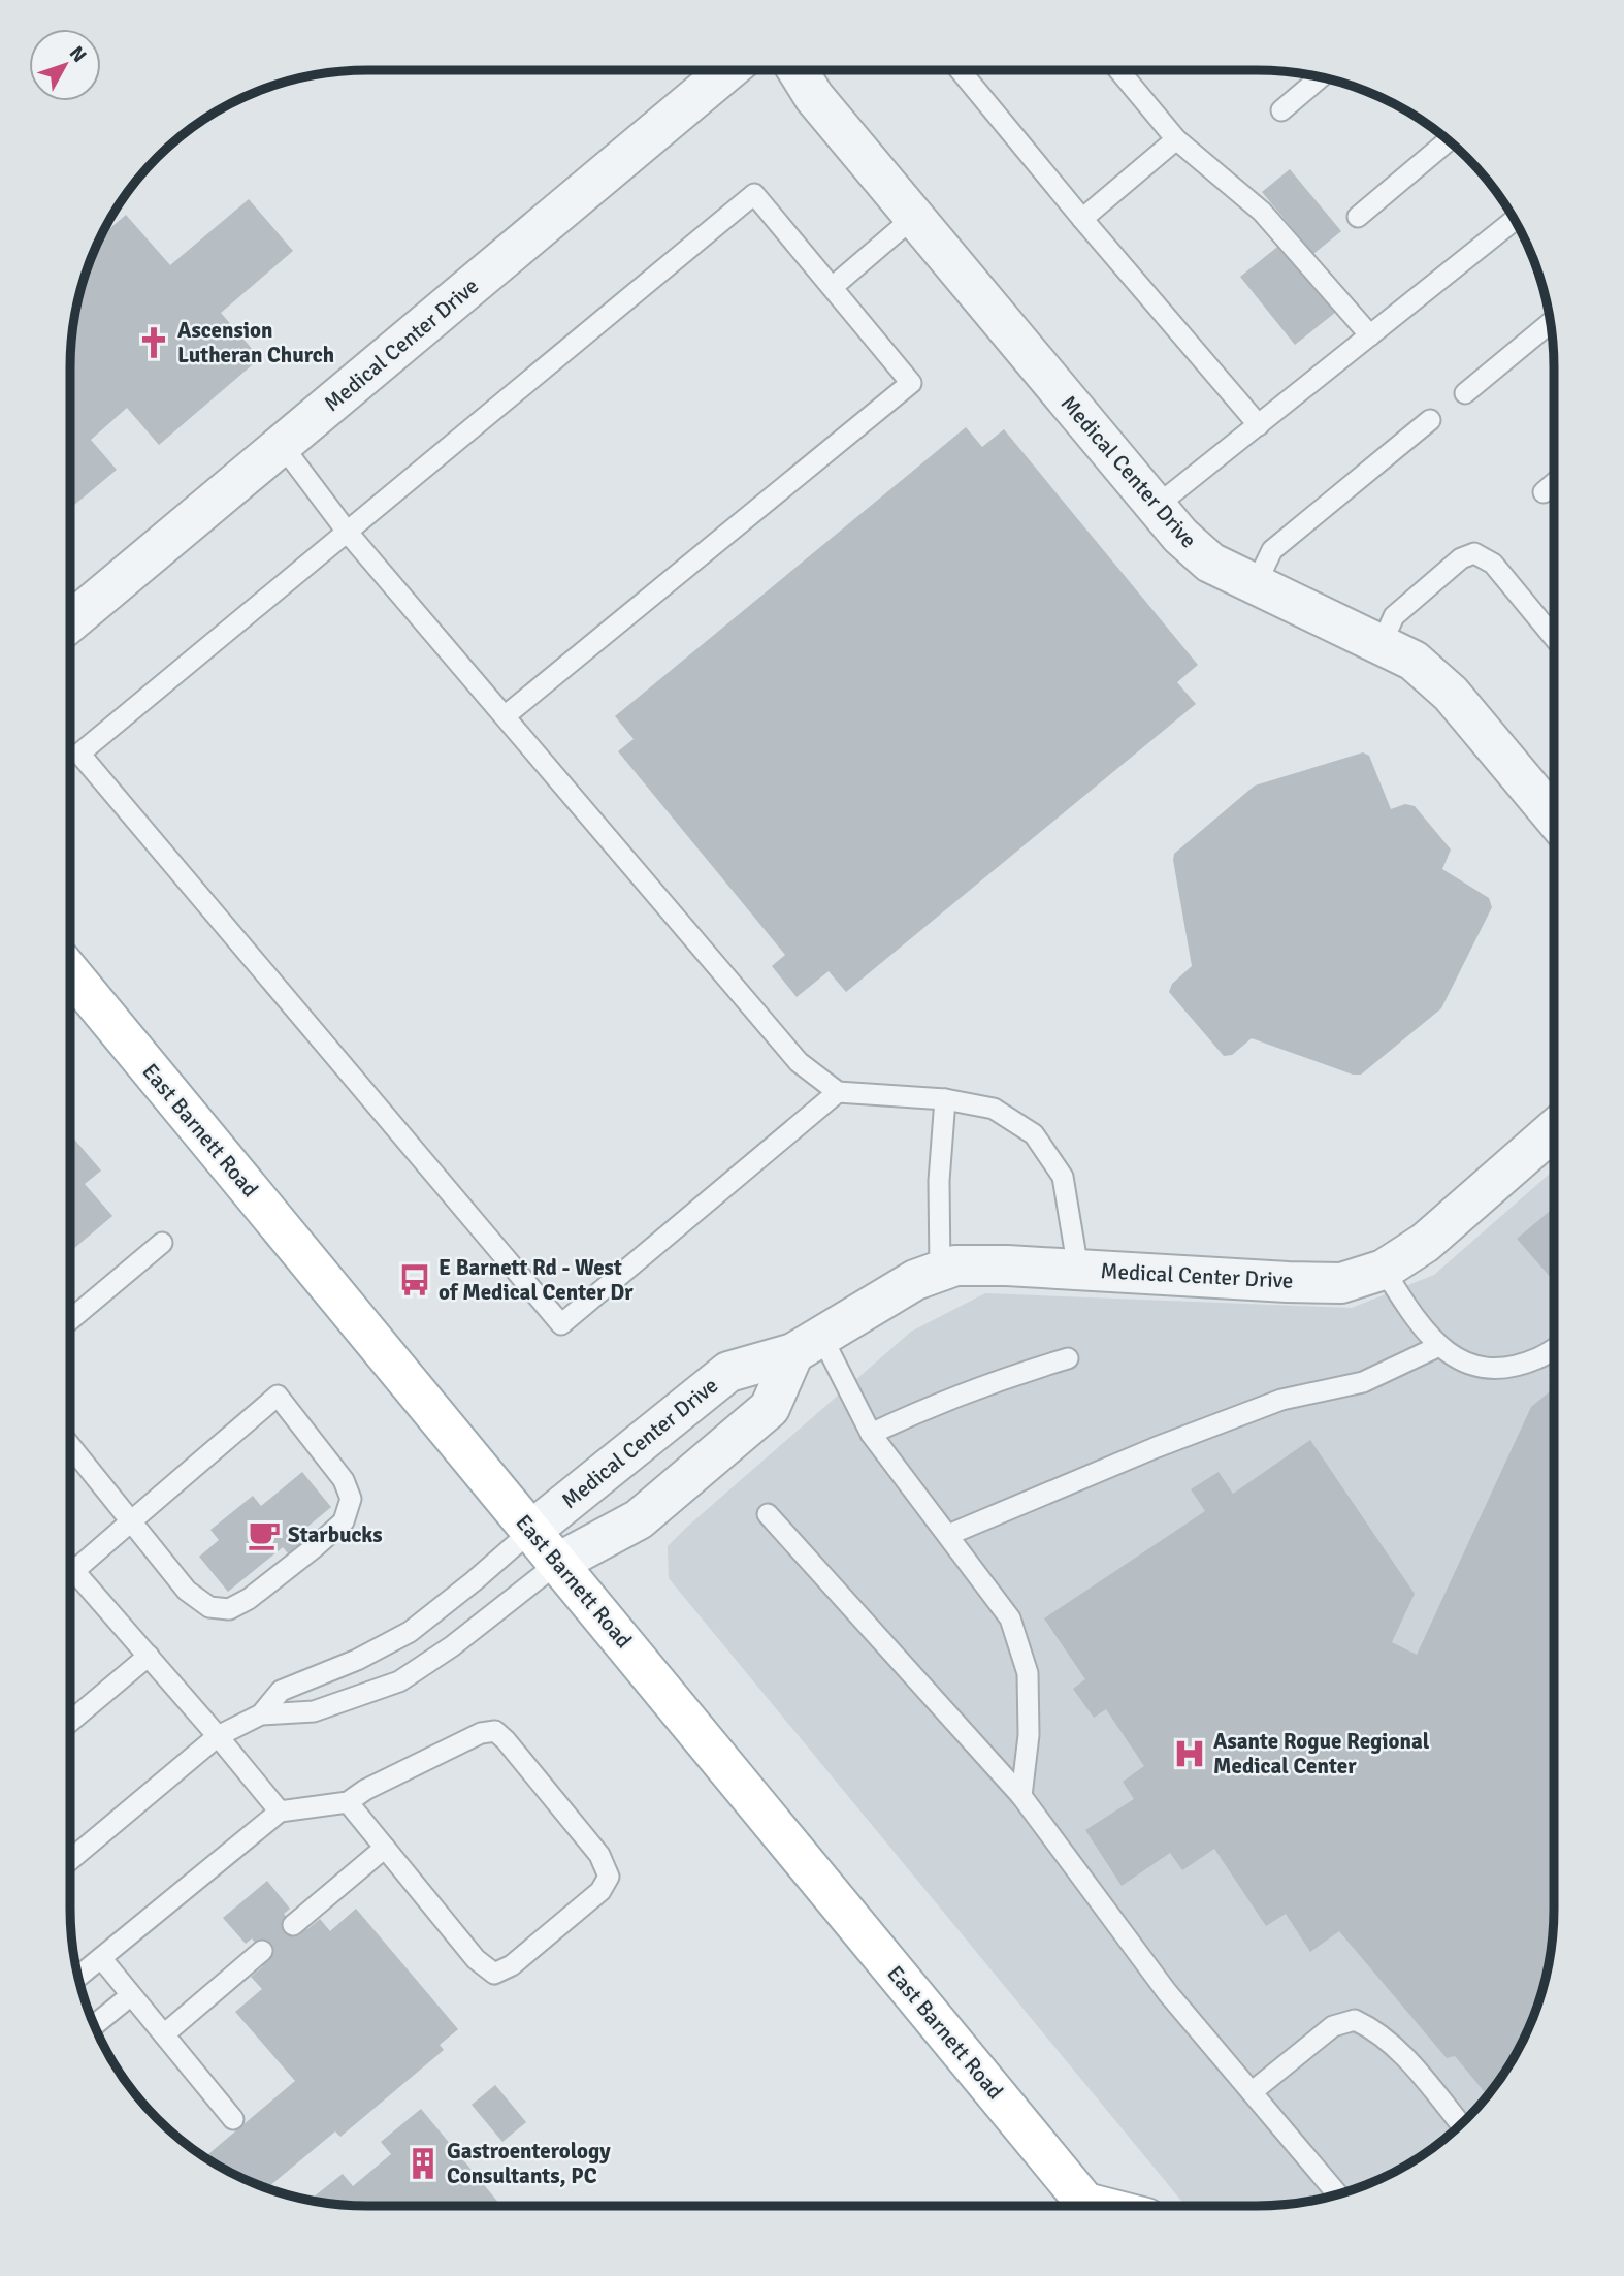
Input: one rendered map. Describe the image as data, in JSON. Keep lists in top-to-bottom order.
{
  "streets": {
    "main road": ["East Barnett Road"],
    "street": ["Medical Center Drive"]
  },
  "crossings": [
    ["Medical Center Drive", "East Barnett Road"]
  ],
  "places": {
    "church": ["Ascension Lutheran Church"],
    "bus stop": ["E Barnett Rd - West of Medical Center Dr"],
    "cafe": ["Starbucks"],
    "hospital": ["Asante Rogue Regional Medical Center"],
    "building": ["Gastroenterology Consultants, PC"]
  },
  "north": "top right"
}
